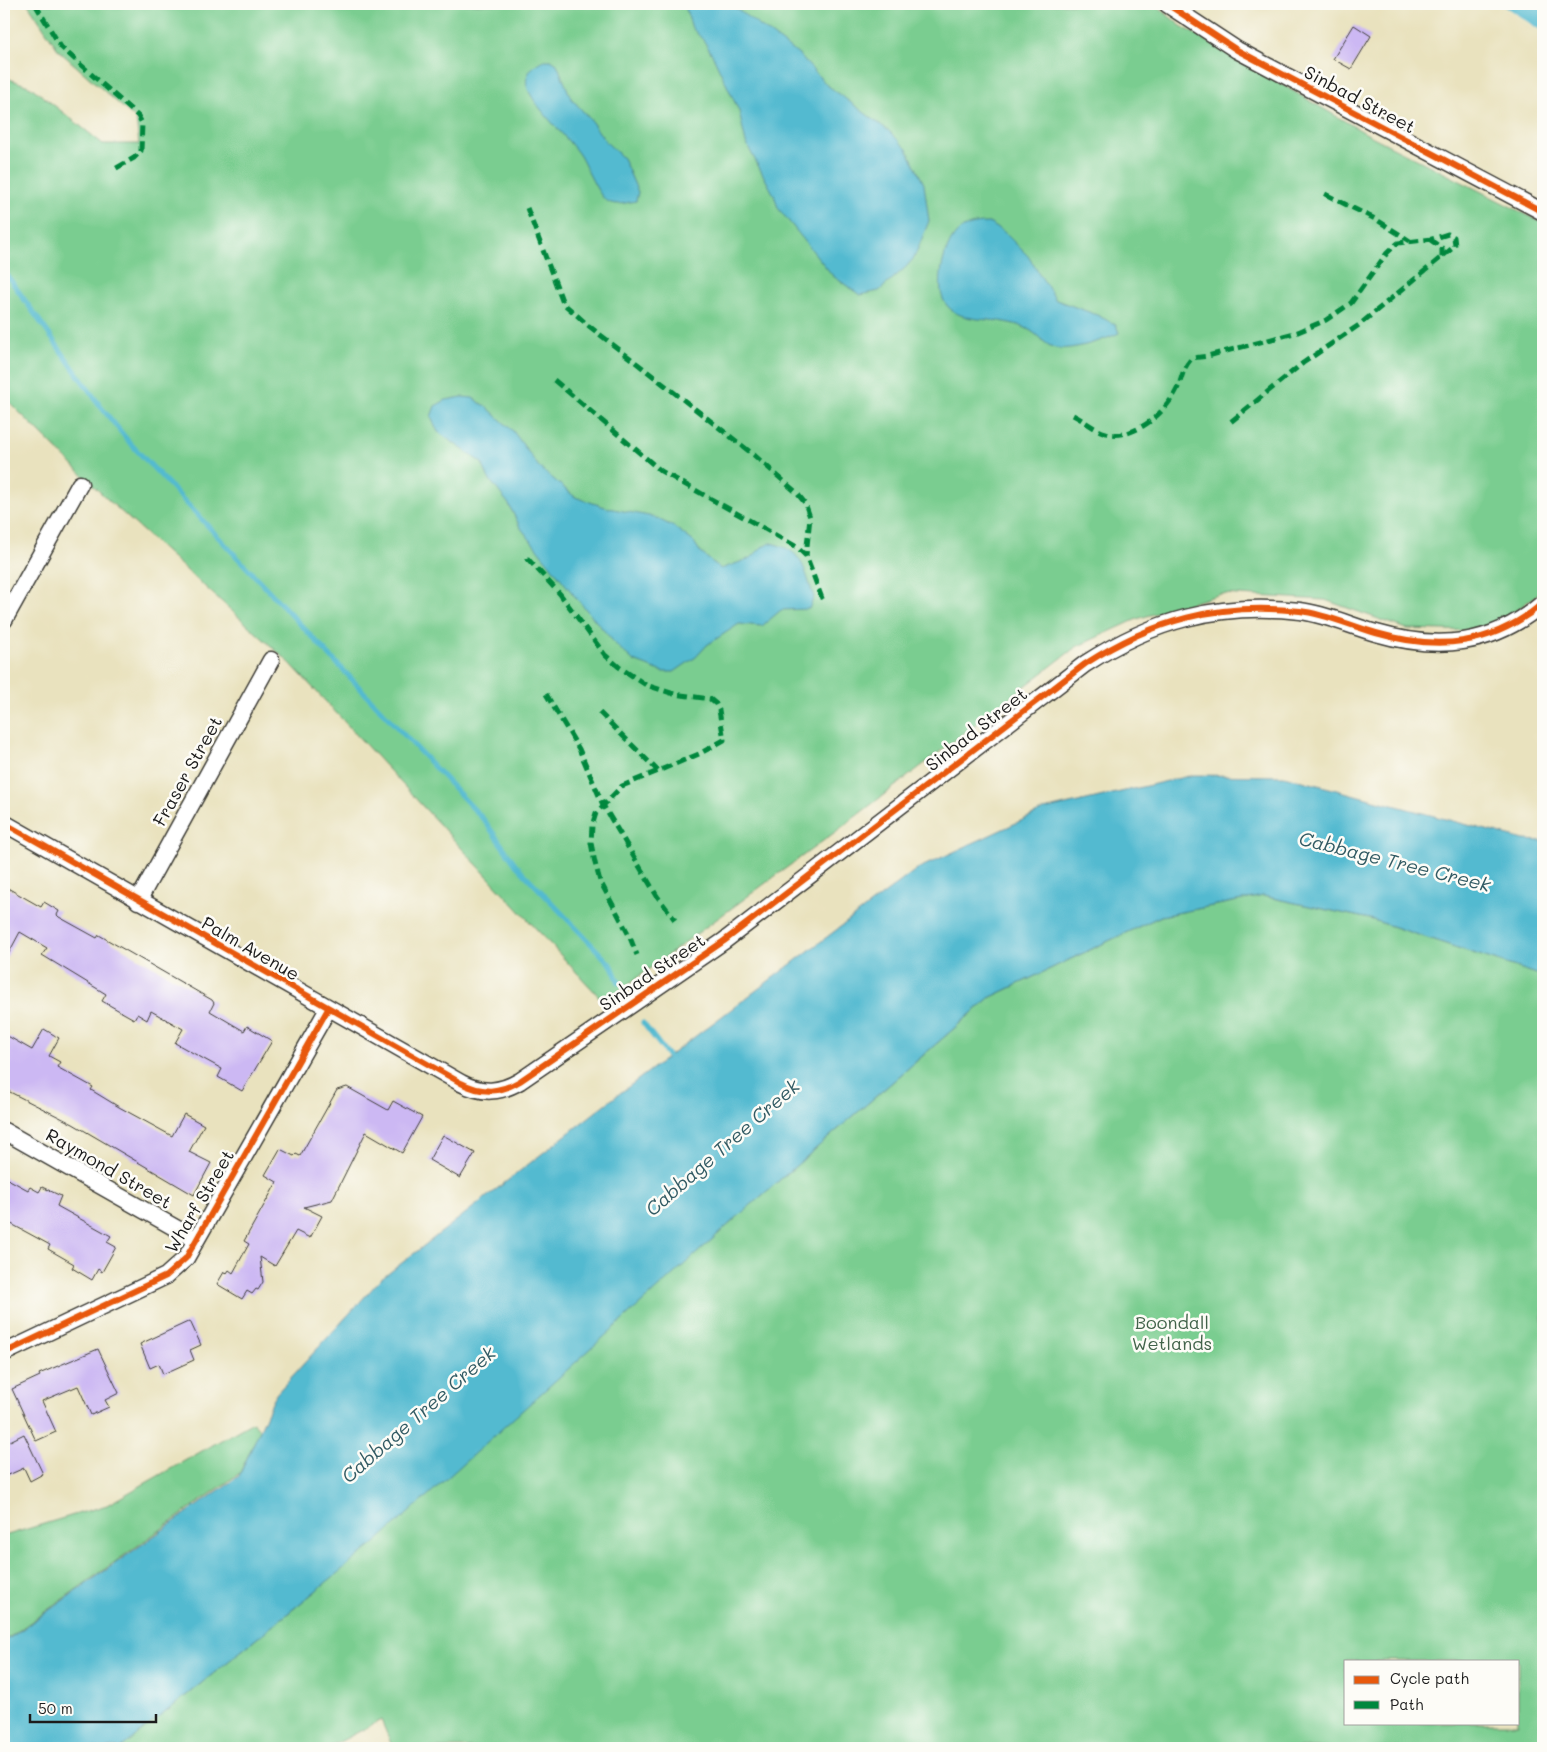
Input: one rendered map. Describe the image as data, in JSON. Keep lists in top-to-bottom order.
{
  "streets": {
    "street": [
      "Sinbad Street",
      "Fraser Street",
      "Palm Avenue",
      "Raymond Street",
      "Wharf Street"
    ]
  },
  "crossings": [
    ["Sinbad Street", "Palm Avenue"],
    ["Fraser Street", "Palm Avenue"],
    ["Palm Avenue", "Wharf Street"],
    ["Raymond Street", "Wharf Street"]
  ],
  "water": ["Cabbage Tree Creek"],
  "parks": ["Boondall Wetlands"],
  "legend": ["Cycle path", "Path"],
  "scale_bar": "50 m"
}
